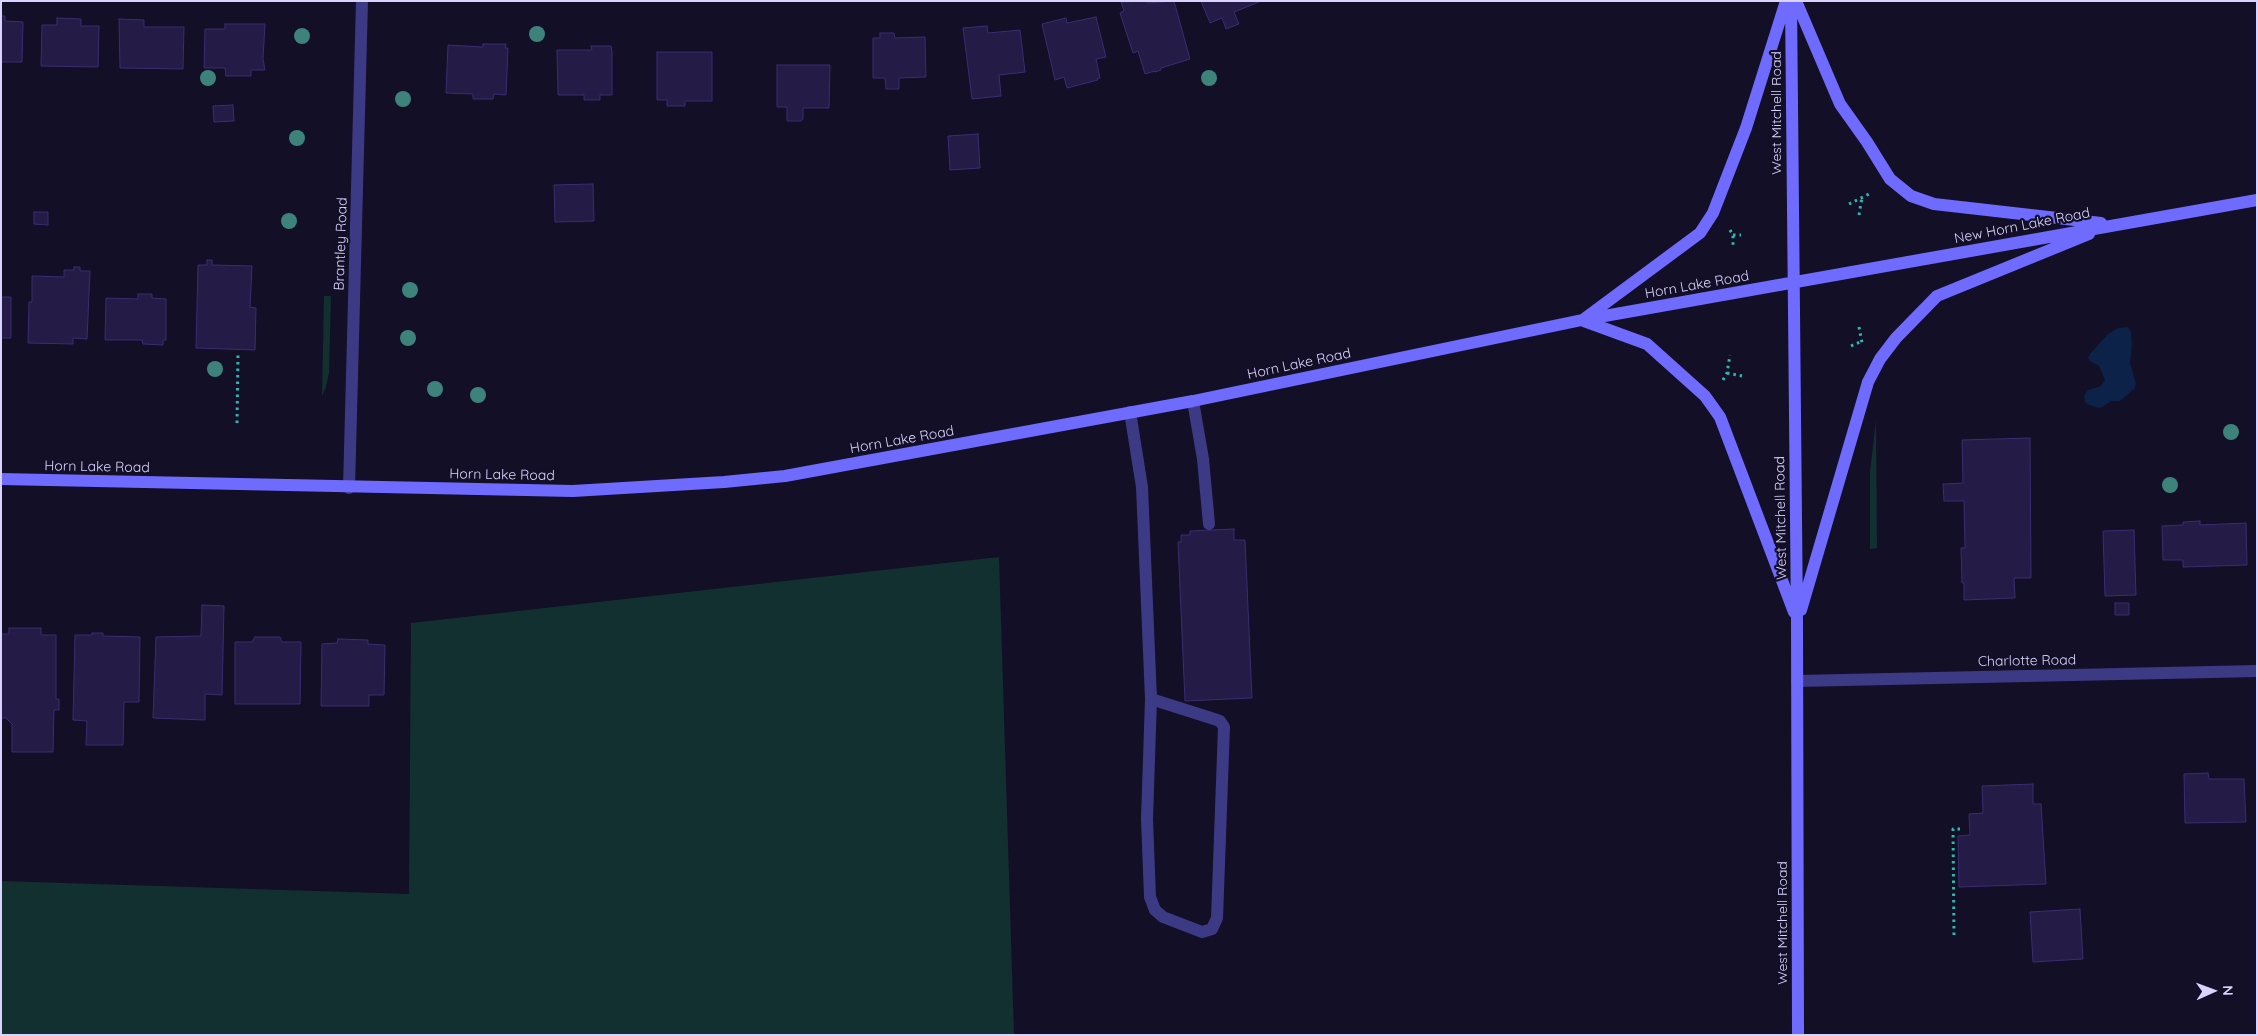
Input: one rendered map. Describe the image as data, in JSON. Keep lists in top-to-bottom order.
{
  "streets": {
    "main road": ["West Mitchell Road", "New Horn Lake Road", "Horn Lake Road"],
    "street": ["Brantley Road", "Charlotte Road"]
  },
  "crossings": [
    ["West Mitchell Road", "New Horn Lake Road"],
    ["West Mitchell Road", "Horn Lake Road"],
    ["West Mitchell Road", "Charlotte Road"],
    ["New Horn Lake Road", "Horn Lake Road"],
    ["Brantley Road", "Horn Lake Road"]
  ],
  "north": "right"
}
